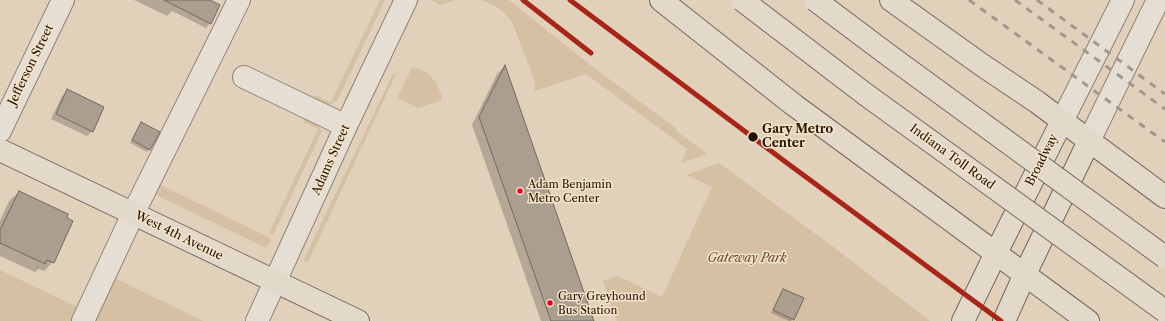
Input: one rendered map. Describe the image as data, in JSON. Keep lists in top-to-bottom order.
{
  "streets": {
    "main road": ["Indiana Toll Road", "Broadway", "West 4th Avenue"],
    "street": ["Jefferson Street", "Adams Street"]
  },
  "crossings": [
    ["Adams Street", "West 4th Avenue"]
  ],
  "parks": ["Gateway Park"],
  "places": ["Gary Metro Center", "Adam Benjamin Metro Center", "Gary Greyhound Bus Station"]
}
